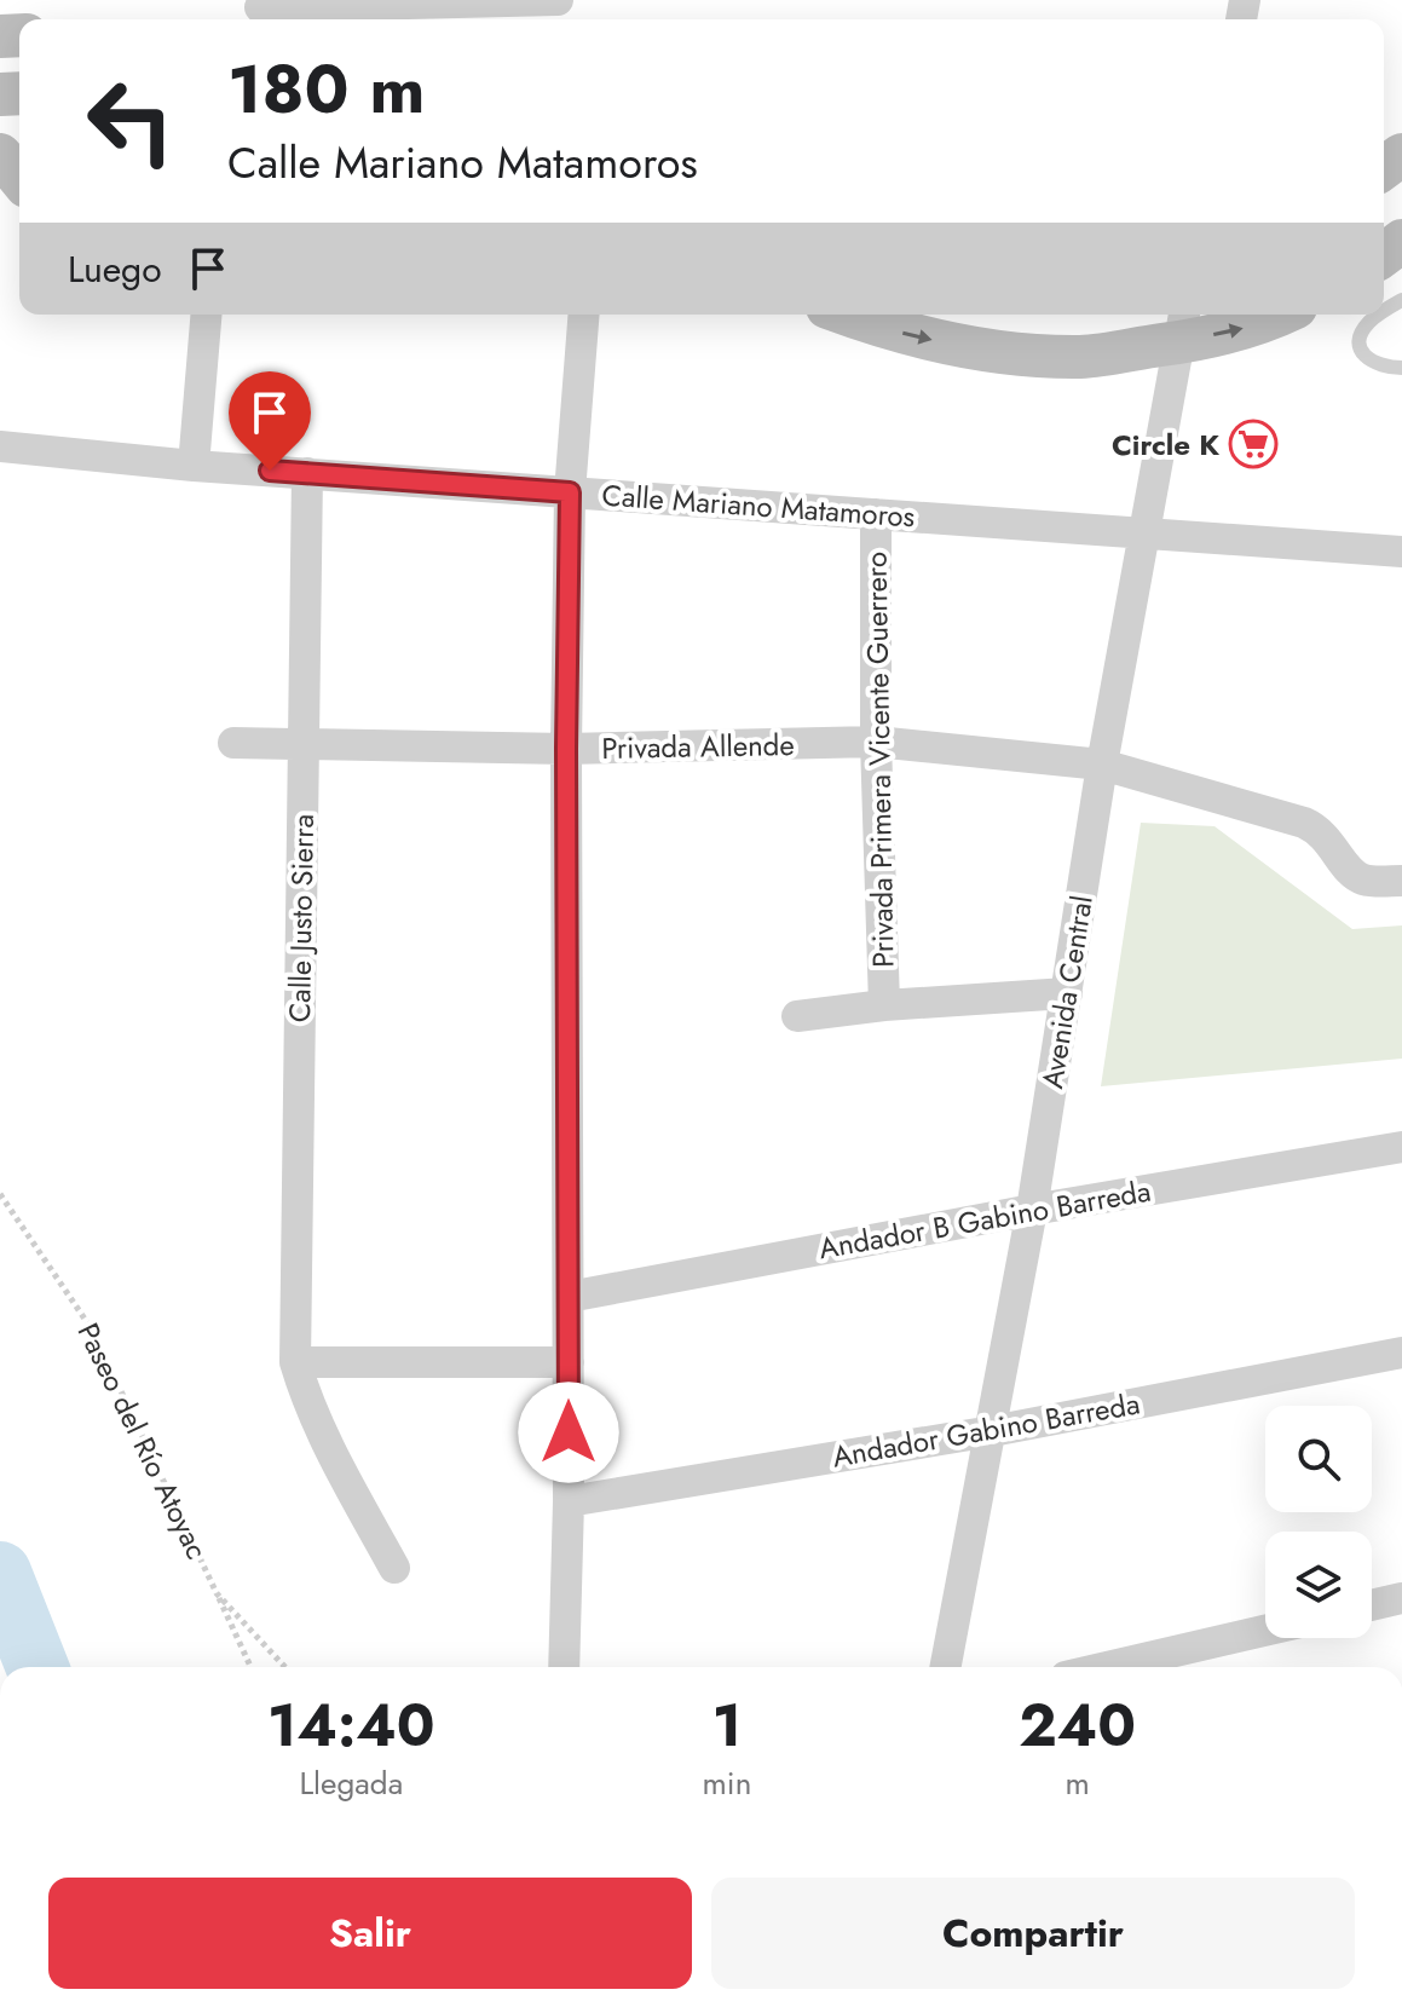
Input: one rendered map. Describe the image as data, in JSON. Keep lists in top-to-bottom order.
{
  "streets": {
    "street": [
      "Calle Mariano Matamoros",
      "Privada Allende",
      "Privada Primera Vicente Guerrero",
      "Calle Justo Sierra",
      "Avenida Central",
      "Andador B Gabino Barreda",
      "Andador Gabino Barreda"
    ],
    "path": ["Paseo del Río Atoyac"]
  },
  "crossings": [
    ["Calle Mariano Matamoros", "Privada Primera Vicente Guerrero"],
    ["Calle Mariano Matamoros", "Calle Justo Sierra"],
    ["Calle Mariano Matamoros", "Avenida Central"],
    ["Privada Allende", "Privada Primera Vicente Guerrero"],
    ["Privada Allende", "Calle Justo Sierra"],
    ["Privada Allende", "Avenida Central"],
    ["Avenida Central", "Andador B Gabino Barreda"],
    ["Avenida Central", "Andador Gabino Barreda"]
  ],
  "places": {
    "supermarket": ["Circle K"]
  },
  "page": {
    "turn": ["180 m", "Calle Mariano Matamoros"],
    "then": "Luego",
    "eta": [
      "14:40",
      "Llegada",
      "1",
      "min",
      "240",
      "m"
    ],
    "buttons": ["Salir", "Compartir"]
  }
}
